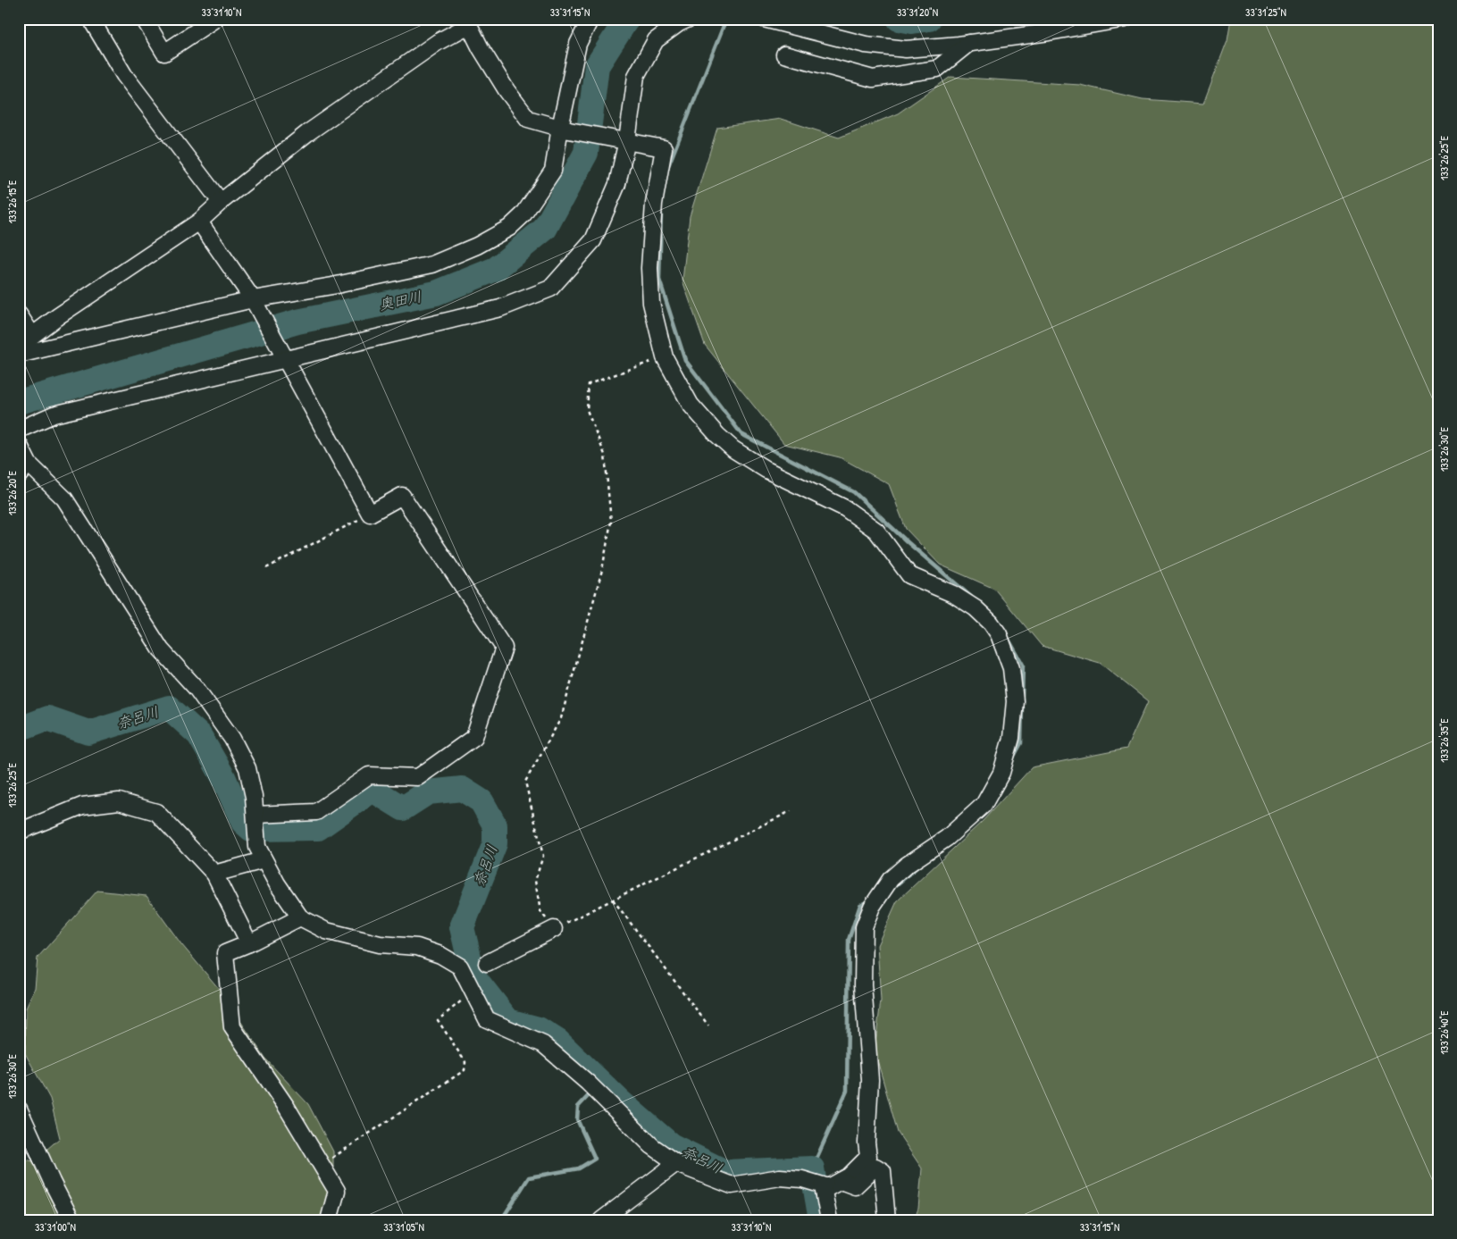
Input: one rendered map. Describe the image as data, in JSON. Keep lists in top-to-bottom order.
{
  "water": ["奥田川", "奈呂川"],
  "coordinates": [
    "33°31'10\"N",
    "33°31'15\"N",
    "33°31'20\"N",
    "33°31'25\"N",
    "133°26'25\"E",
    "133°26'15\"E",
    "133°26'30\"E",
    "133°26'20\"E",
    "133°26'35\"E",
    "133°26'40\"E",
    "33°31'00\"N",
    "33°31'05\"N"
  ]
}
